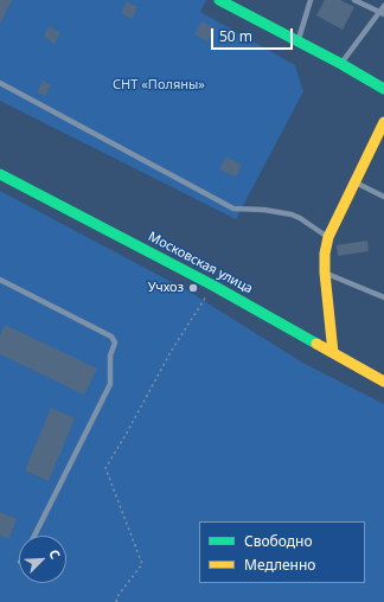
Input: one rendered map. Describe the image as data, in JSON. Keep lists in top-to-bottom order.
{
  "streets": {
    "street": ["Московская улица"]
  },
  "parks": ["СНТ «Поляны»"],
  "places": ["Учхоз"],
  "legend": ["Свободно", "Медленно"],
  "scale_bar": "50 m",
  "north": "top right"
}
